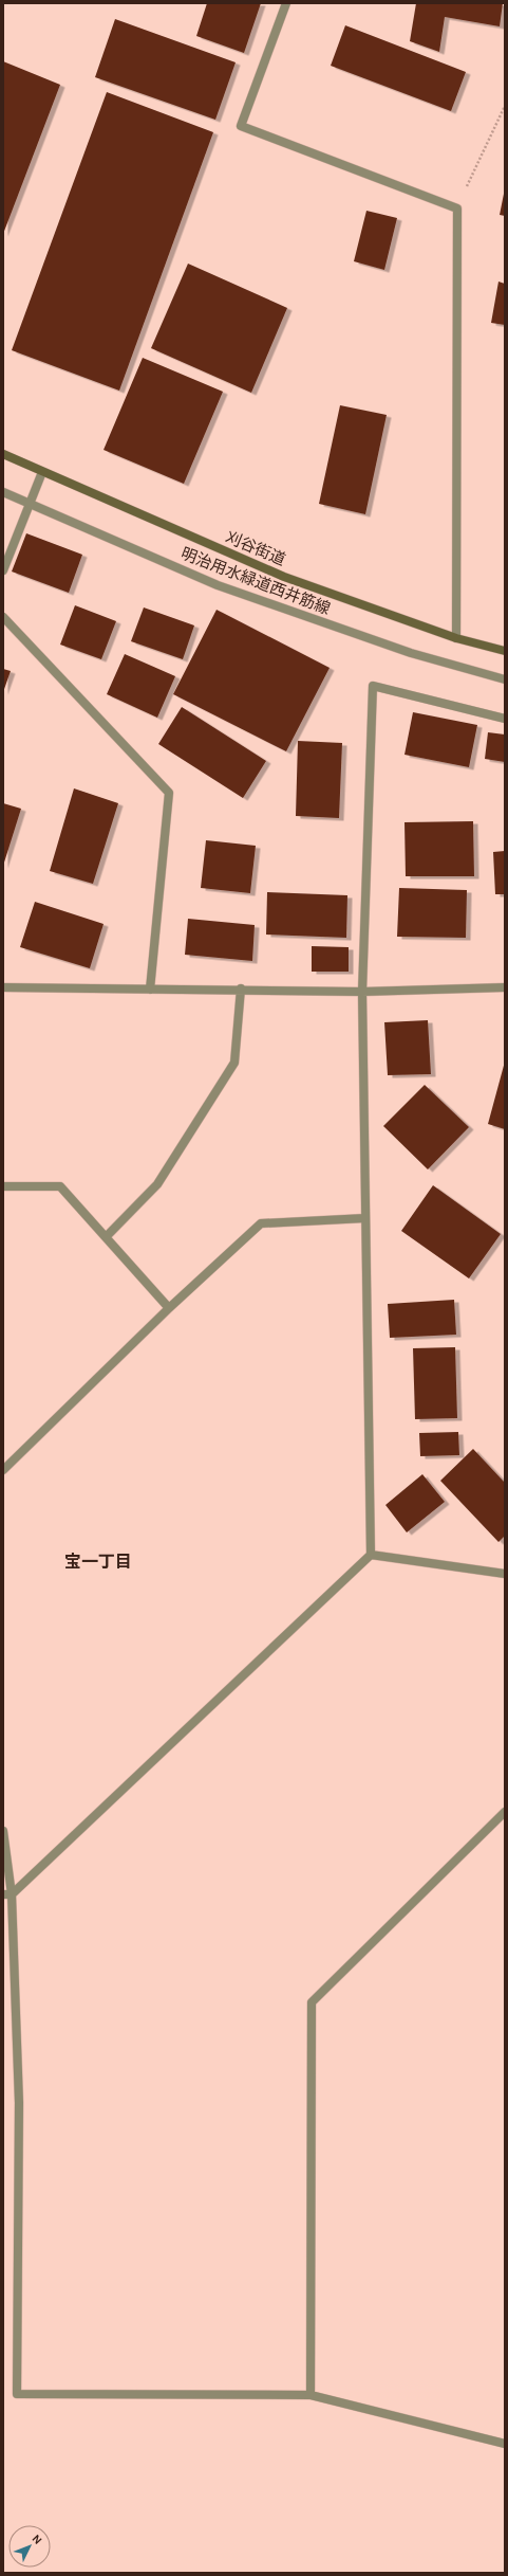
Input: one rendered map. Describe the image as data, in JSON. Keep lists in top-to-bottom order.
{
  "streets": {
    "street": ["刈谷街道", "明治用水緑道西井筋線"]
  },
  "districts": ["宝一丁目"],
  "north": "top right"
}
